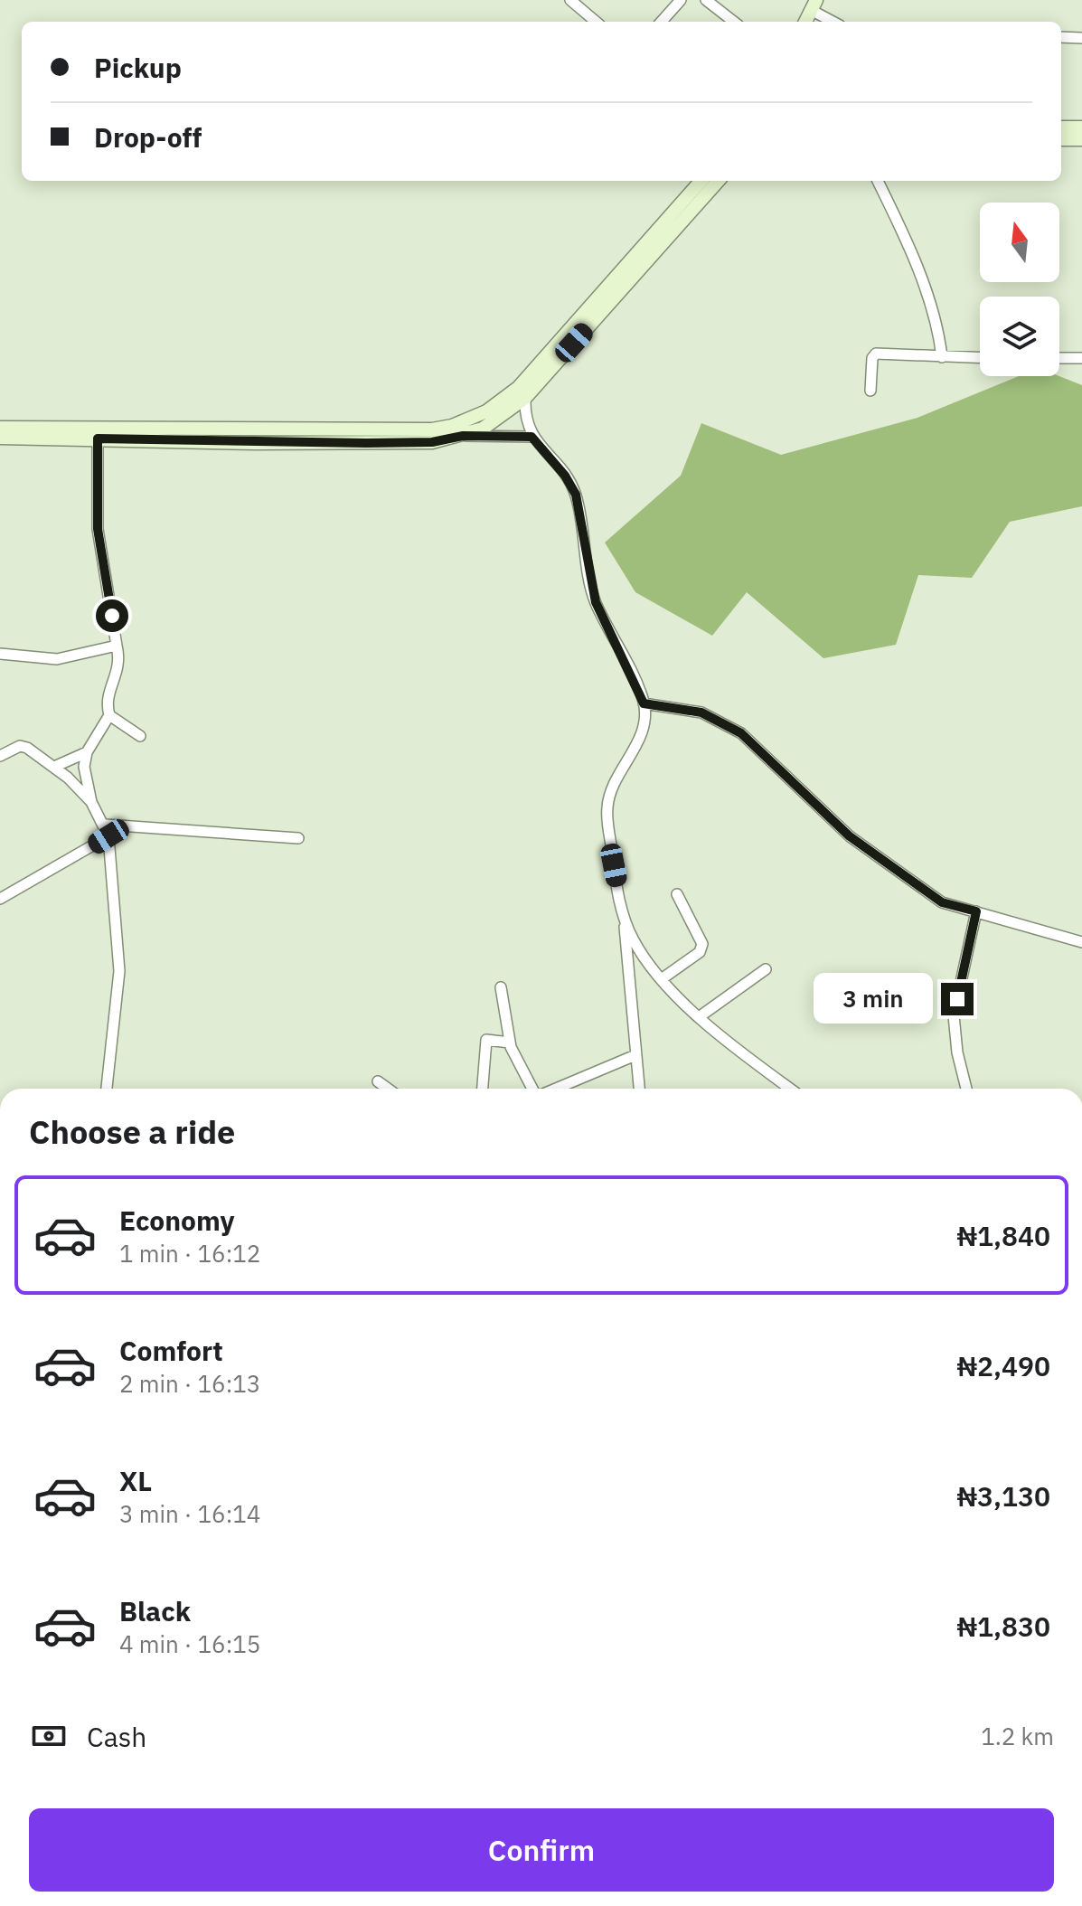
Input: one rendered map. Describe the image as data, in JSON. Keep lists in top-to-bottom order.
{
  "north": "top",
  "page": {
    "banner": ["Pickup", "Drop-off"],
    "bubble": "3 min",
    "heading": "Choose a ride",
    "list": [
      {
        "name": "Economy",
        "note": "1 min · 16:12",
        "value": "₦1,840"
      },
      {
        "name": "Comfort",
        "note": "2 min · 16:13",
        "value": "₦2,490"
      },
      {
        "name": "XL",
        "note": "3 min · 16:14",
        "value": "₦3,130"
      },
      {
        "name": "Black",
        "note": "4 min · 16:15",
        "value": "₦1,830"
      }
    ],
    "pay": ["Cash", "1.2 km"],
    "buttons": "Confirm"
  }
}
